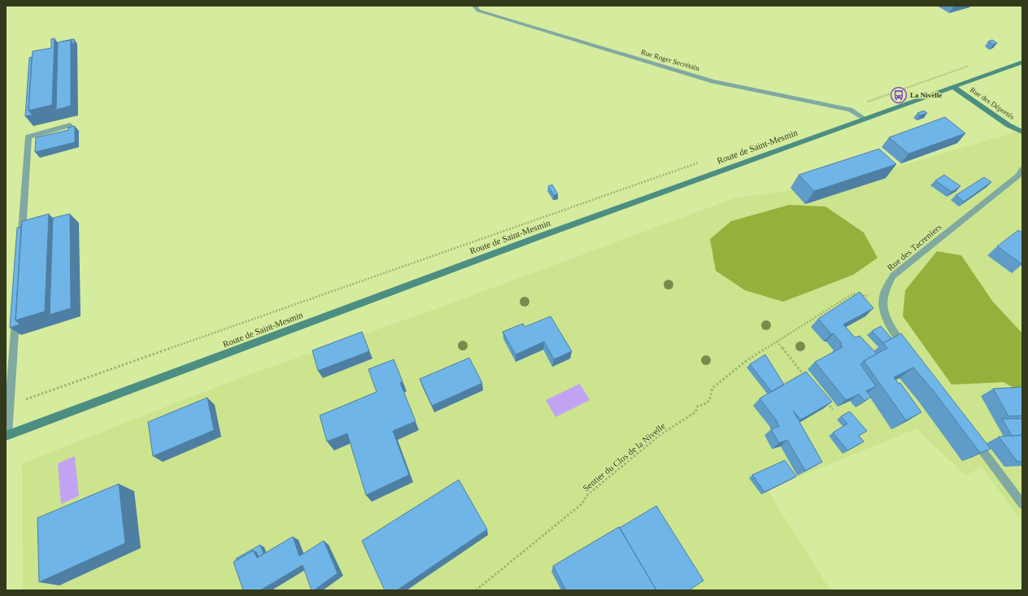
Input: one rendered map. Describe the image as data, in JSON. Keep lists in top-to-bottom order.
{
  "streets": {
    "main road": ["Rue des Déportés", "Route de Saint-Mesmin"],
    "street": ["Rue Roger Secrétain", "Rue des Tacreniers"],
    "path": ["Sentier du Clos de la Nivelle"]
  },
  "crossings": [
    ["Rue Roger Secrétain", "Route de Saint-Mesmin"],
    ["Rue des Déportés", "Route de Saint-Mesmin"],
    ["Rue des Tacreniers", "Sentier du Clos de la Nivelle"]
  ],
  "places": {
    "bus stop": ["La Nivelle"]
  }
}
